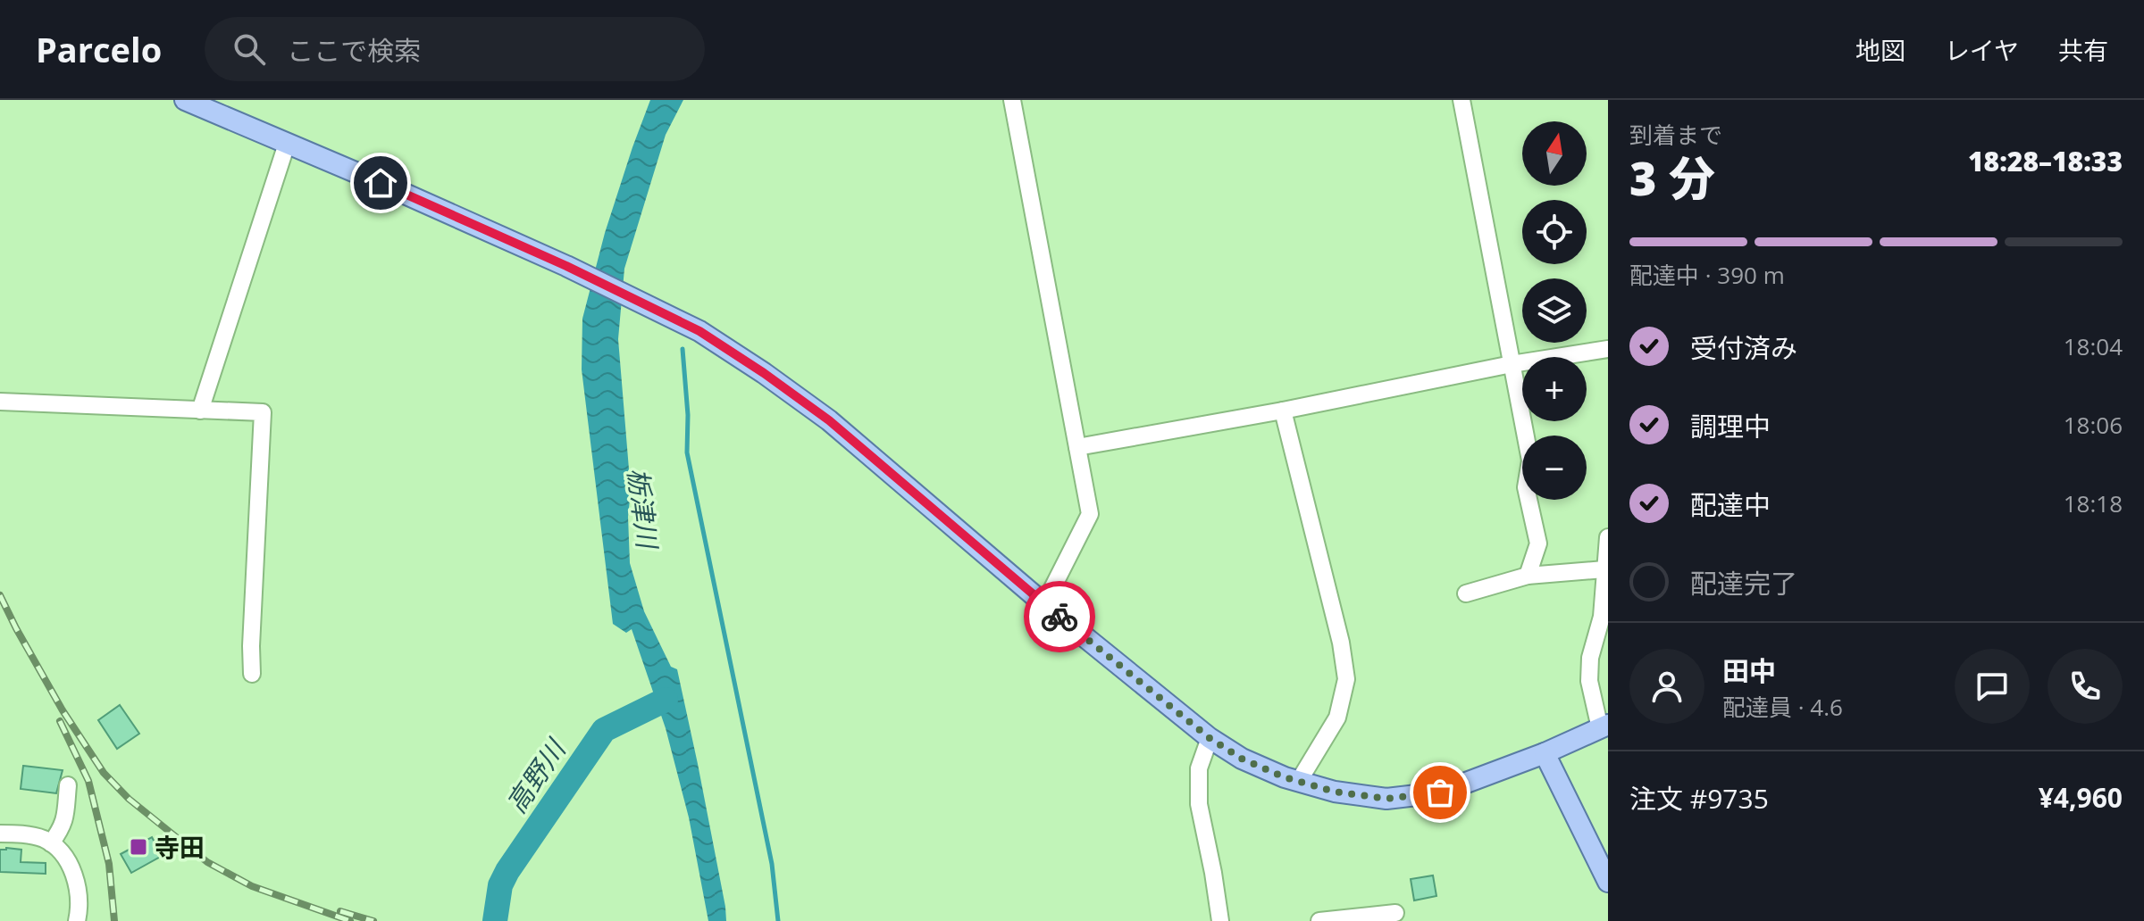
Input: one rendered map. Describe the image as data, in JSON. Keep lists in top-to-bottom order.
{
  "water": ["栃津川", "高野川"],
  "places": {
    "transit": ["寺田"]
  },
  "north": "top",
  "page": {
    "header": "Parcelo",
    "search": "ここで検索",
    "nav": ["地図", "レイヤ", "共有"],
    "heading": ["3 分", "到着まで", "18:28–18:33"],
    "panel": [
      "田中",
      "配達員 · 4.6",
      "注文 #9735",
      "¥4,960"
    ],
    "map_buttons": ["+", "−"],
    "bar": "配達中 · 390 m",
    "list": [
      ["受付済み", "18:04"],
      ["調理中", "18:06"],
      ["配達中", "18:18"],
      "配達完了"
    ]
  }
}
